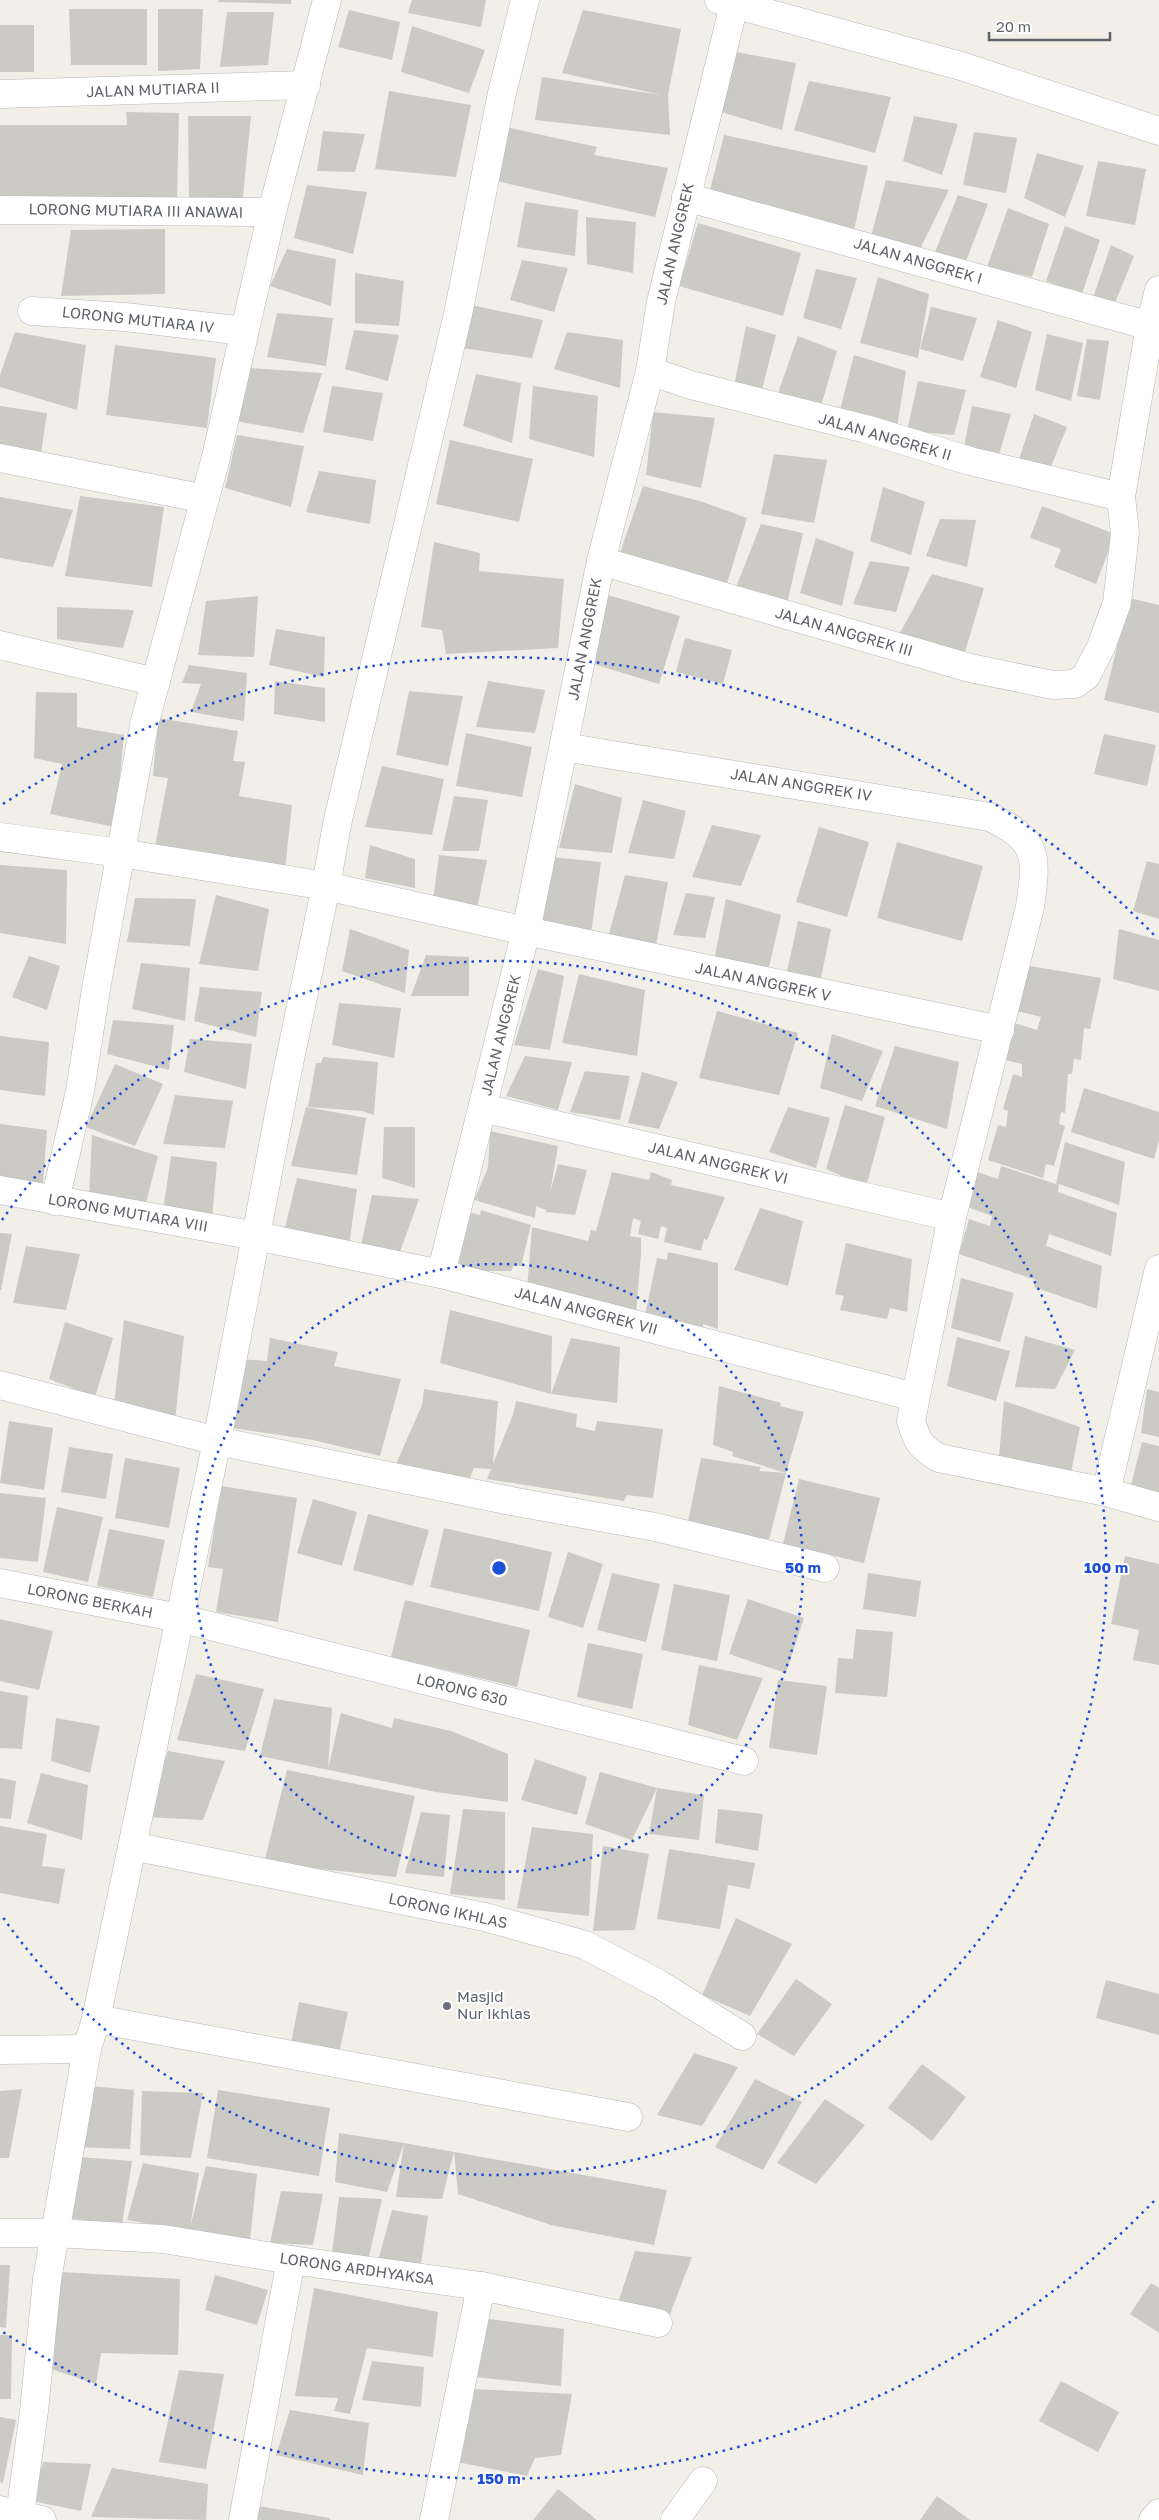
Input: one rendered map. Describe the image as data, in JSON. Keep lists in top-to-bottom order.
{
  "streets": {
    "street": [
      "JALAN MUTIARA II",
      "LORONG MUTIARA III ANAWAI",
      "JALAN ANGGREK",
      "JALAN ANGGREK I",
      "LORONG MUTIARA IV",
      "JALAN ANGGREK II",
      "JALAN ANGGREK III",
      "JALAN ANGGREK IV",
      "JALAN ANGGREK V",
      "JALAN ANGGREK VI",
      "LORONG MUTIARA VIII",
      "JALAN ANGGREK VII",
      "LORONG BERKAH",
      "LORONG 630",
      "LORONG IKHLAS",
      "LORONG ARDHYAKSA"
    ]
  },
  "crossings": [
    ["JALAN ANGGREK", "JALAN ANGGREK I"],
    ["JALAN ANGGREK", "JALAN ANGGREK II"],
    ["JALAN ANGGREK", "JALAN ANGGREK III"],
    ["JALAN ANGGREK", "JALAN ANGGREK IV"],
    ["JALAN ANGGREK", "JALAN ANGGREK V"],
    ["JALAN ANGGREK", "JALAN ANGGREK VI"],
    ["JALAN ANGGREK", "JALAN ANGGREK VII"],
    ["JALAN ANGGREK II", "JALAN ANGGREK III"],
    ["JALAN ANGGREK IV", "JALAN ANGGREK V"],
    ["LORONG MUTIARA VIII", "JALAN ANGGREK VII"],
    ["LORONG BERKAH", "LORONG 630"]
  ],
  "places": ["Masjid Nur Ikhlas"],
  "scale_bar": "20 m",
  "rings": ["50 m", "100 m", "150 m"]
}
